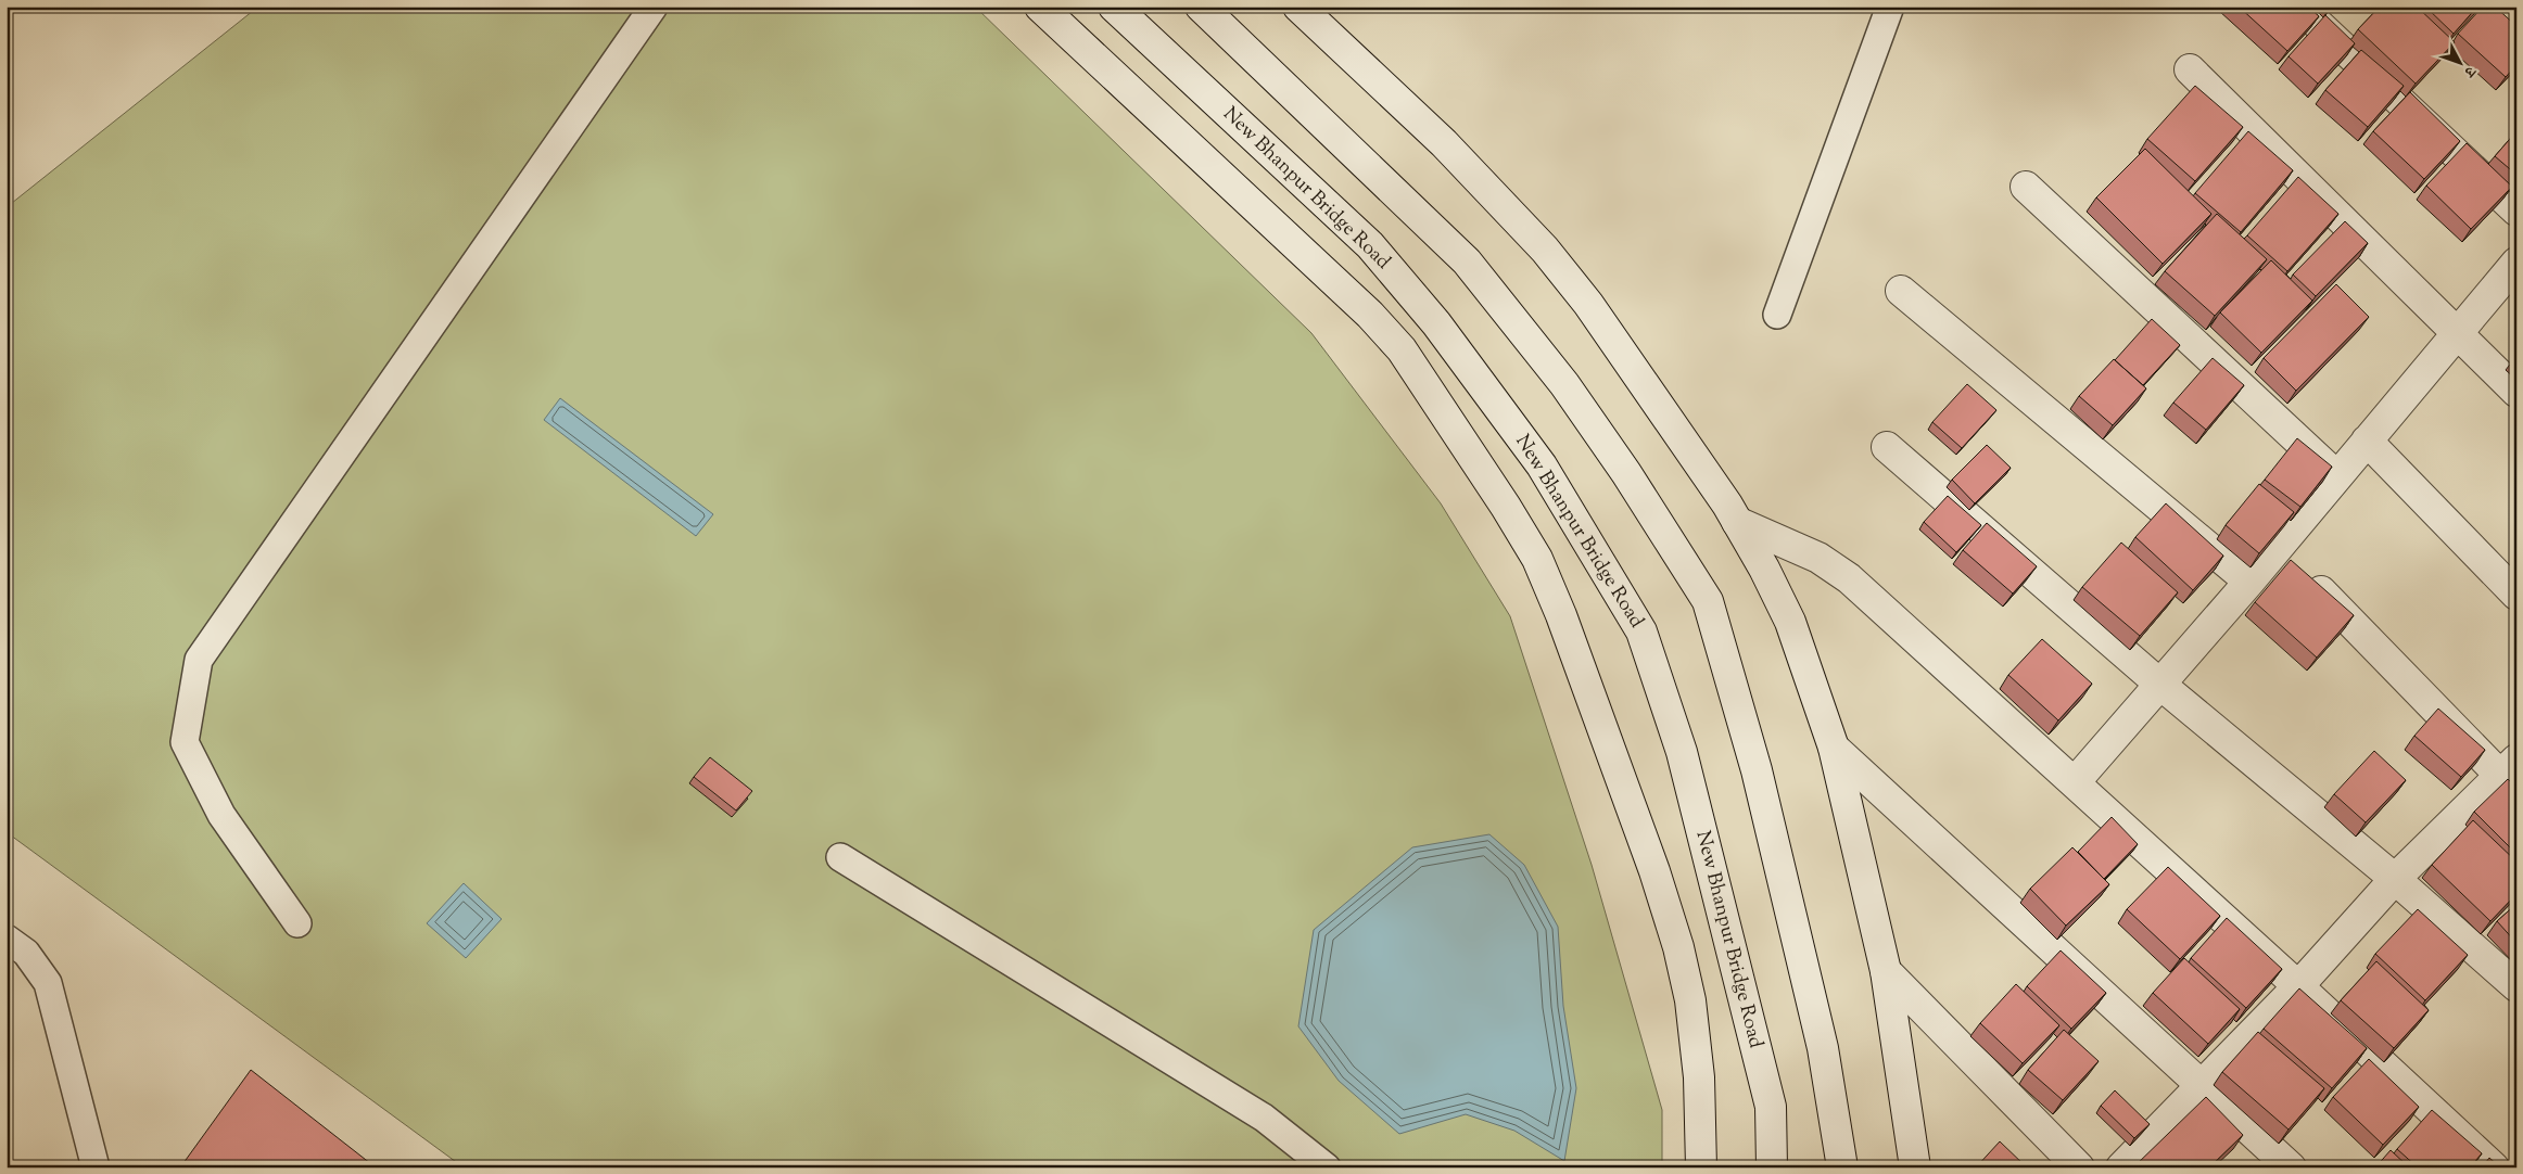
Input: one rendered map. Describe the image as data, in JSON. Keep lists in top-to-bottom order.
{
  "streets": {
    "street": ["New Bhanpur Bridge Road"]
  },
  "north": "bottom right"
}
